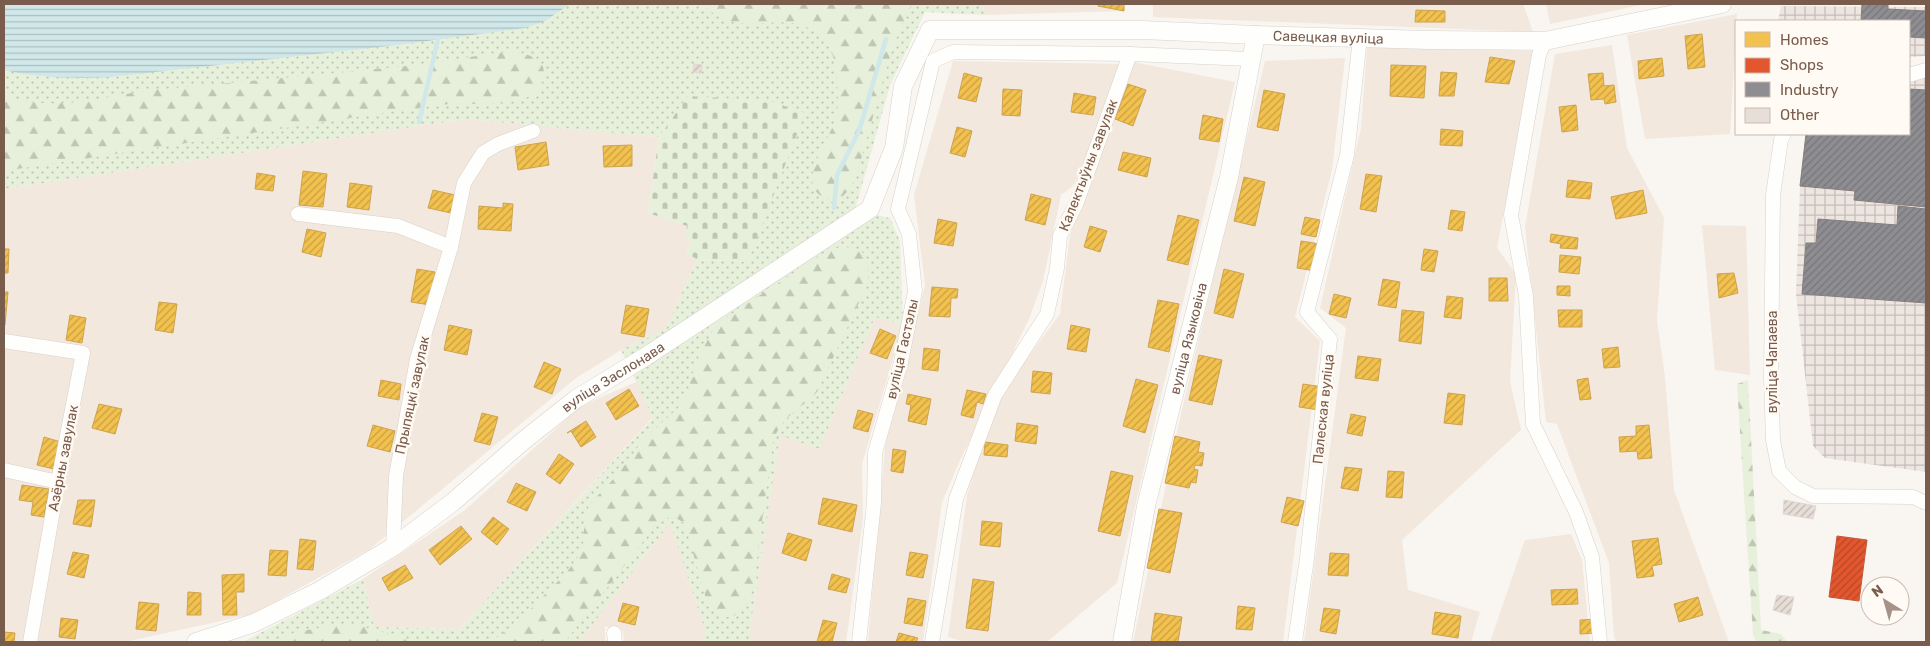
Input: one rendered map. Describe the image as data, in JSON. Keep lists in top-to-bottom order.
{
  "streets": {
    "street": [
      "Савецкая вуліца",
      "Калектыўны завулак",
      "вуліца Языковіча",
      "вуліца Гастэлы",
      "вуліца Чапаева",
      "вуліца Заслонава",
      "Прыпяцкі завулак",
      "Палеская вуліца",
      "Азёрны завулак"
    ]
  },
  "crossings": [
    ["Савецкая вуліца", "вуліца Языковіча"],
    ["Савецкая вуліца", "вуліца Заслонава"],
    ["Савецкая вуліца", "Палеская вуліца"],
    ["Калектыўны завулак", "вуліца Гастэлы"],
    ["вуліца Заслонава", "Прыпяцкі завулак"]
  ],
  "legend": [
    "Homes",
    "Shops",
    "Industry",
    "Other"
  ],
  "north": "top left"
}
